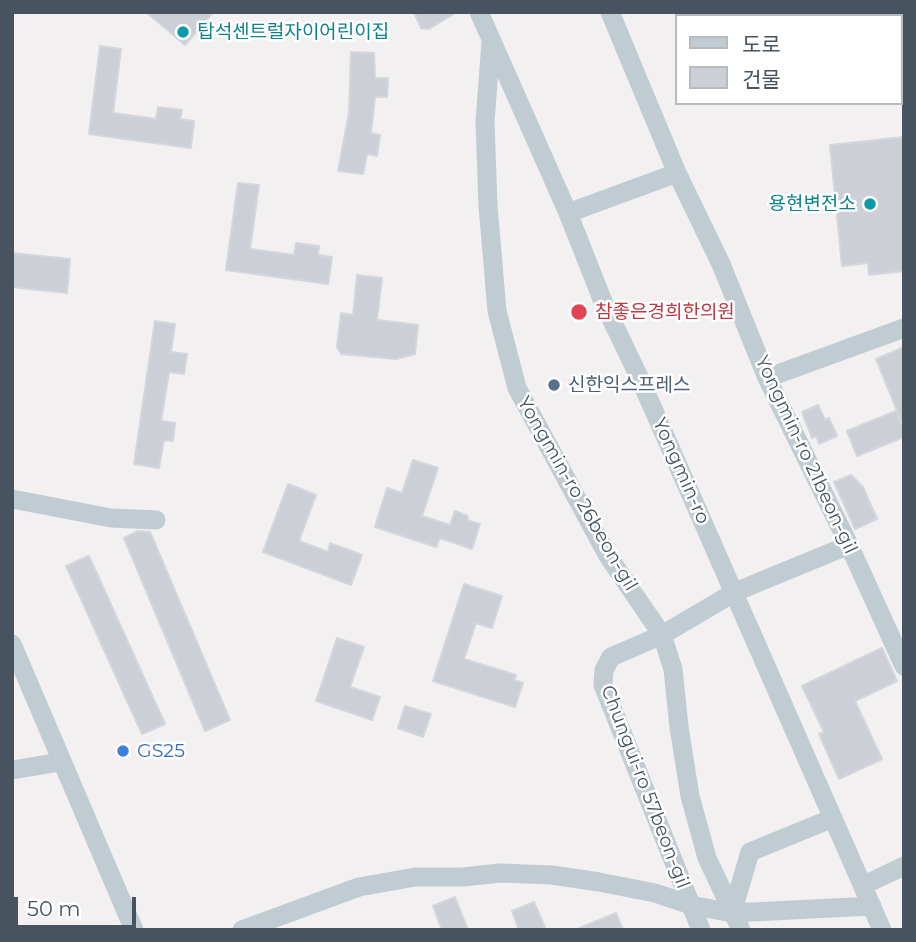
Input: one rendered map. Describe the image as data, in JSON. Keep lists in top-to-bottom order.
{
  "streets": {
    "street": [
      "Yongmin-ro 21beon-gil",
      "Yongmin-ro",
      "Yongmin-ro 26beon-gil",
      "Chungui-ro 57beon-gil"
    ]
  },
  "crossings": [
    ["Yongmin-ro", "Yongmin-ro 26beon-gil"],
    ["Yongmin-ro 26beon-gil", "Chungui-ro 57beon-gil"]
  ],
  "places": [
    "탑석센트럴자이어린이집",
    "용현변전소",
    "참좋은경희한의원",
    "신한익스프레스",
    "GS25"
  ],
  "legend": ["도로", "건물"],
  "scale_bar": "50 m"
}
